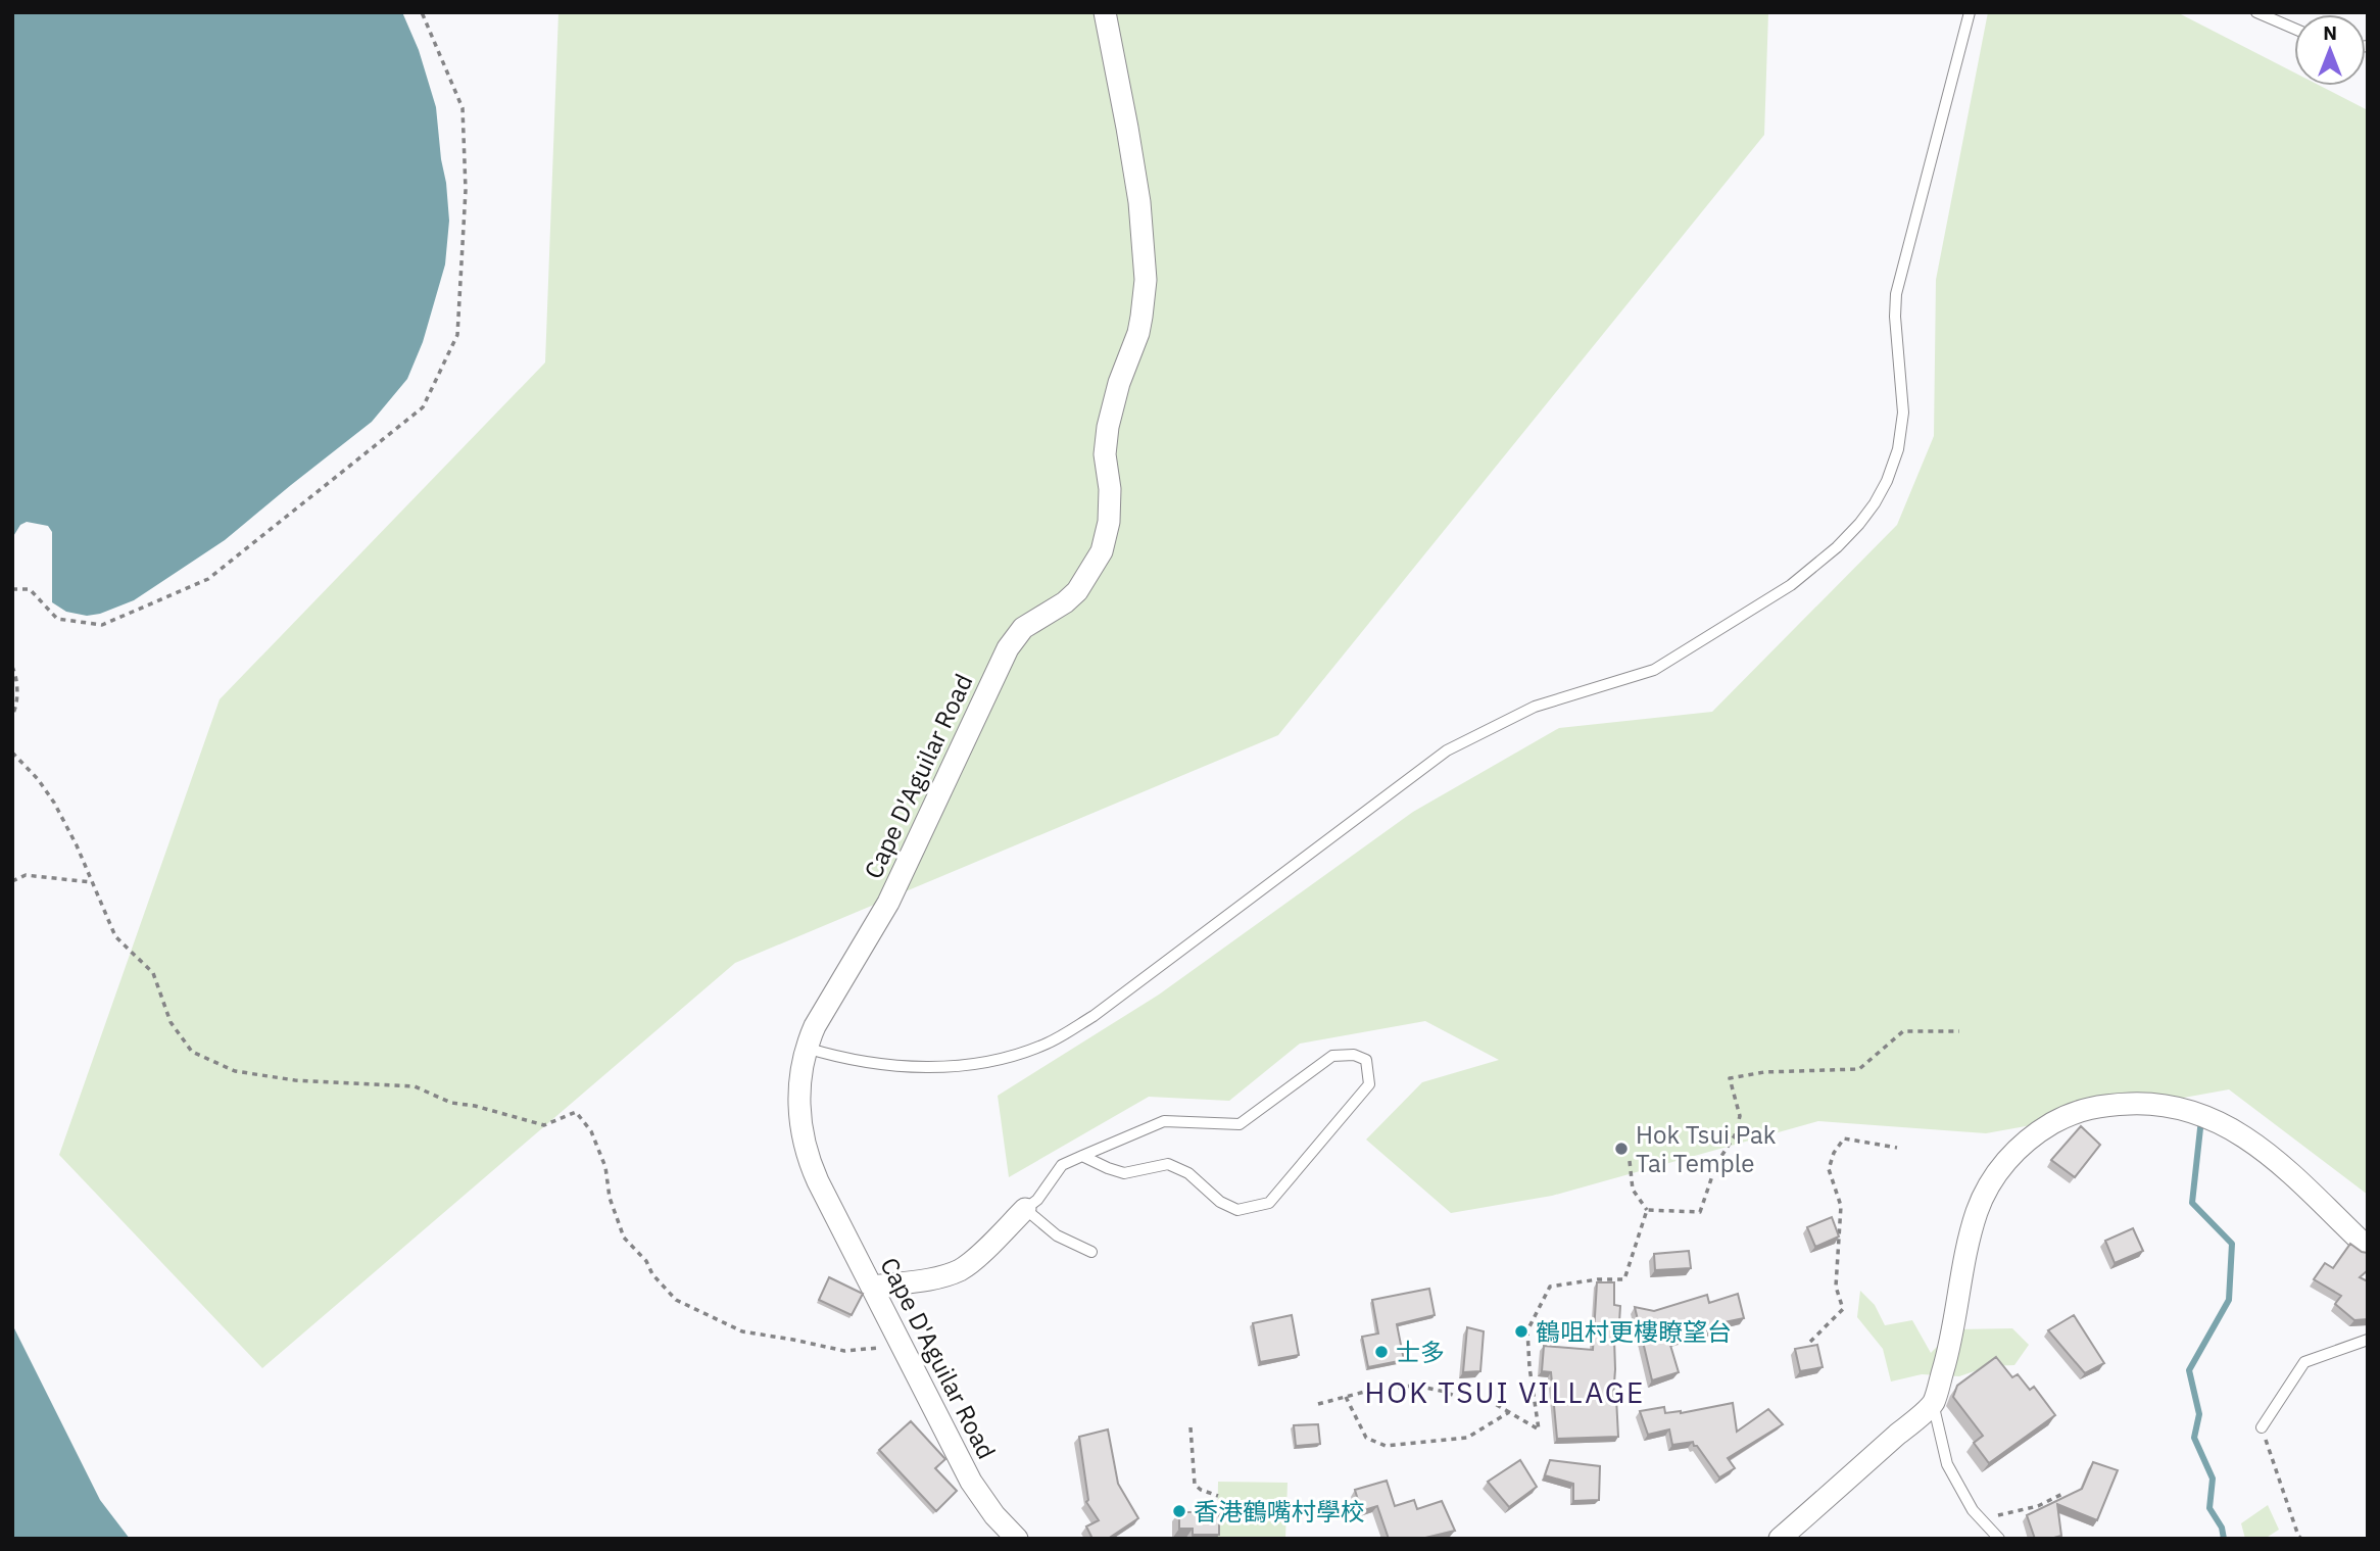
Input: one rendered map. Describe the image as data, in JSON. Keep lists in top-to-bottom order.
{
  "streets": {
    "street": ["Cape D'Aguilar Road"]
  },
  "districts": ["HOK TSUI VILLAGE"],
  "places": [
    "Hok Tsui Pak Tai Temple",
    "鶴咀村更樓瞭望台",
    "士多",
    "香港鶴嘴村學校"
  ],
  "north": "top"
}
